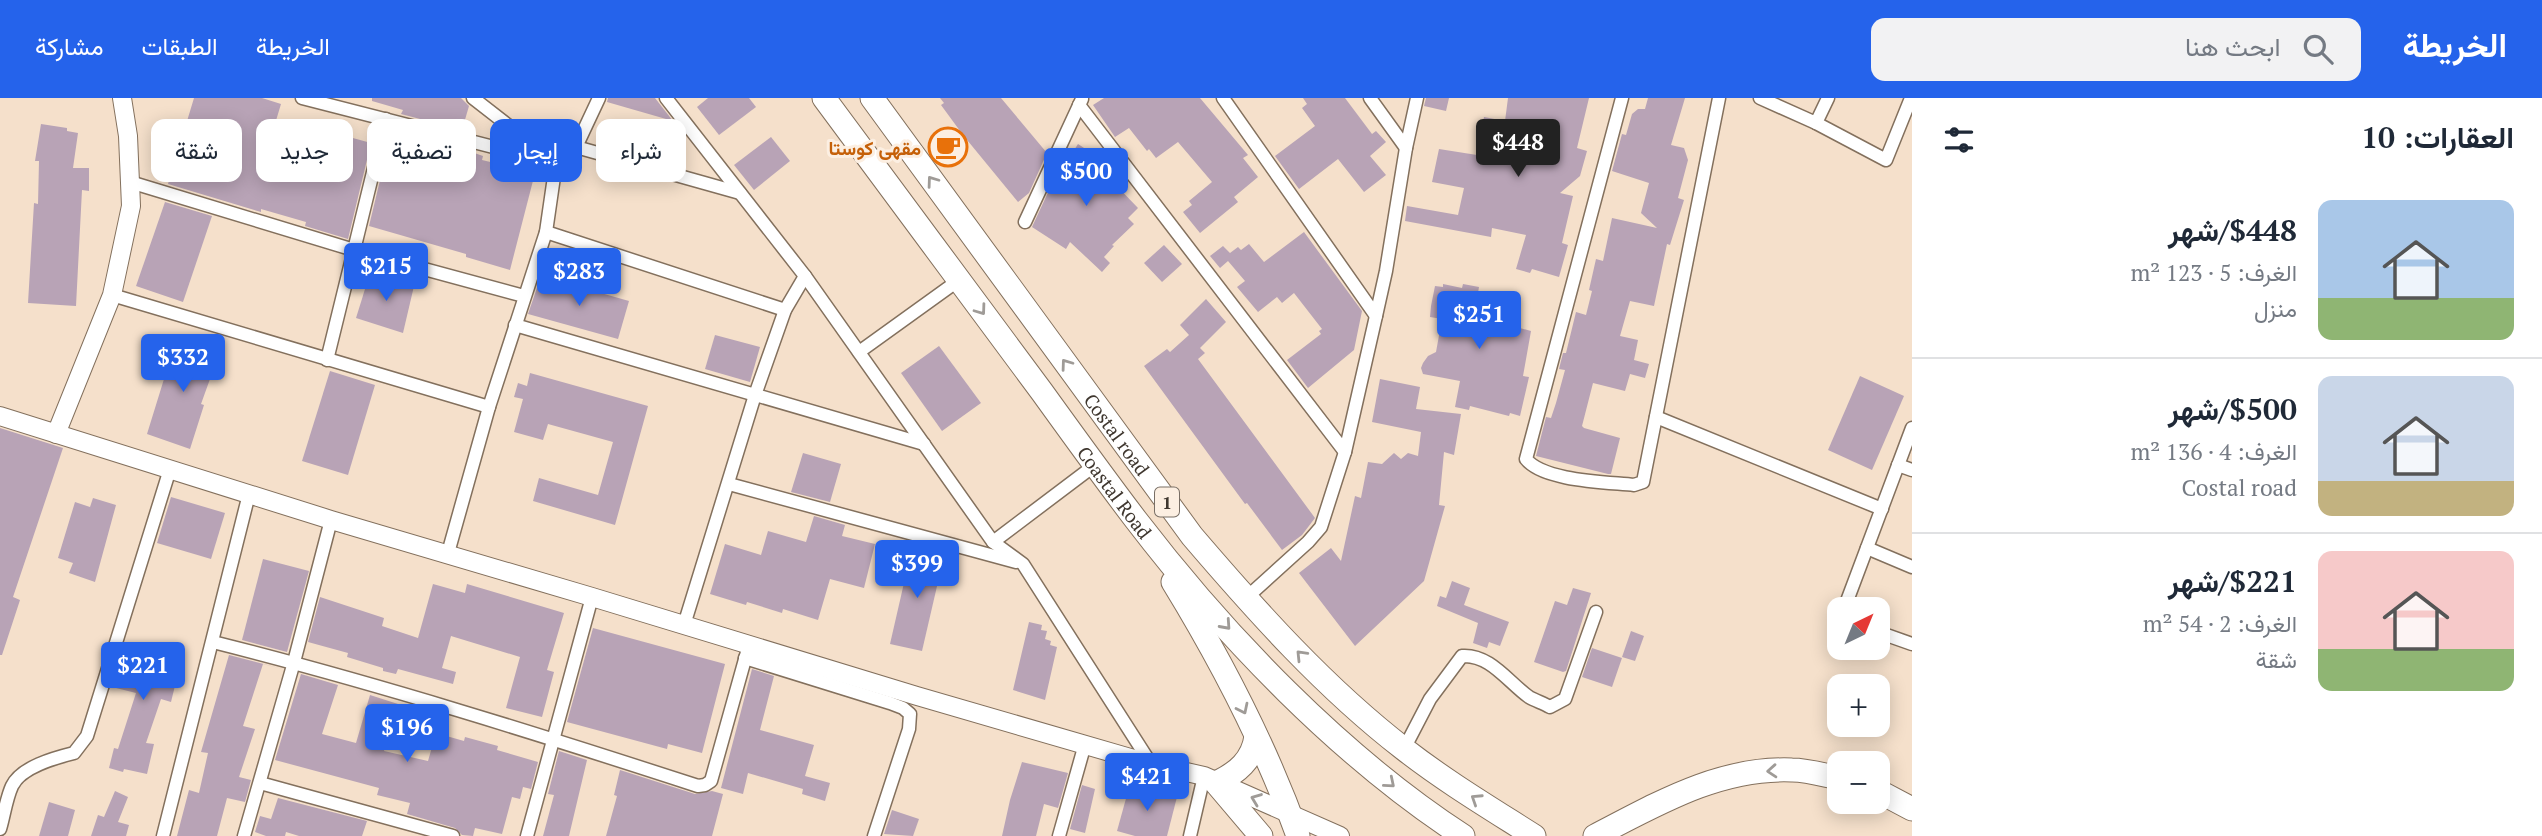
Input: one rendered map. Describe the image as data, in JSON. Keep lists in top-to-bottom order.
{
  "streets": {
    "highway": ["Costal road", "Coastal Road", "1"]
  },
  "places": {
    "cafe": ["مقهى كوستا"]
  },
  "north": "top right",
  "page": {
    "header": "الخريطة",
    "search": "ابحث هنا",
    "nav": ["الخريطة", "الطبقات", "مشاركة"],
    "heading": "العقارات: 10",
    "price": [
      "$448",
      "$500",
      "$215",
      "$283",
      "$251",
      "$332",
      "$399",
      "$221",
      "$196",
      "$421"
    ],
    "chip": [
      "شراء",
      "إيجار",
      "تصفية",
      "جديد",
      "شقة"
    ],
    "list": [
      {
        "name": "$448/شهر",
        "note": "الغرف: 5 · 123 m² · منزل"
      },
      {
        "name": "$500/شهر",
        "note": "الغرف: 4 · 136 m² · Costal road"
      },
      {
        "name": "$221/شهر",
        "note": "الغرف: 2 · 54 m² · شقة"
      }
    ],
    "map_buttons": ["+", "−"]
  }
}
